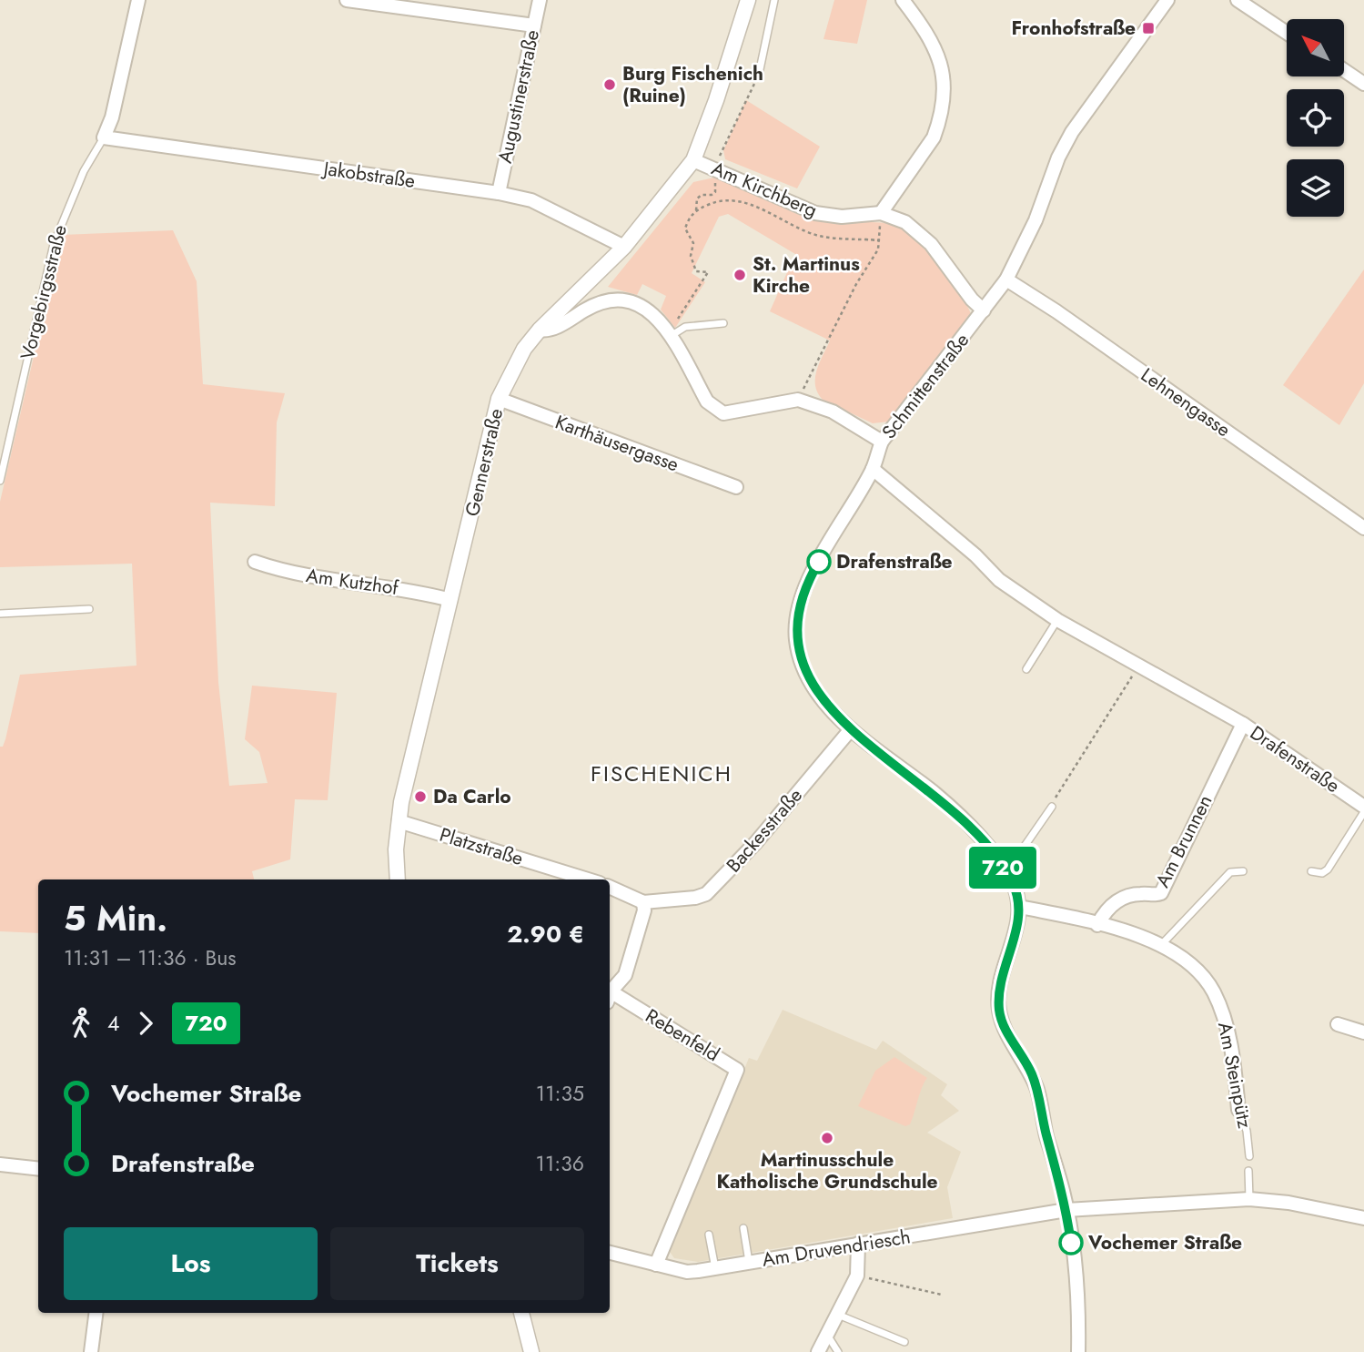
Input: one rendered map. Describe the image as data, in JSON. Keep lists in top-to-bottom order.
{
  "streets": {
    "street": [
      "Augustinerstraße",
      "Jakobstraße",
      "Am Kirchberg",
      "Vorgebirgsstraße",
      "Schmittenstraße",
      "Lehnengasse",
      "Karthäusergasse",
      "Gennerstraße",
      "Am Kutzhof",
      "Drafenstraße",
      "Backesstraße",
      "Am Brunnen",
      "Platzstraße",
      "Rebenfeld",
      "Am Steinpütz",
      "Am Druvendriesch"
    ]
  },
  "crossings": [
    ["Augustinerstraße", "Jakobstraße"],
    ["Jakobstraße", "Vorgebirgsstraße"],
    ["Jakobstraße", "Gennerstraße"],
    ["Am Kirchberg", "Schmittenstraße"],
    ["Am Kirchberg", "Gennerstraße"],
    ["Schmittenstraße", "Lehnengasse"],
    ["Schmittenstraße", "Drafenstraße"],
    ["Schmittenstraße", "Backesstraße"],
    ["Schmittenstraße", "Am Steinpütz"],
    ["Karthäusergasse", "Gennerstraße"],
    ["Gennerstraße", "Am Kutzhof"],
    ["Gennerstraße", "Platzstraße"],
    ["Drafenstraße", "Am Brunnen"],
    ["Am Brunnen", "Am Steinpütz"],
    ["Rebenfeld", "Am Druvendriesch"]
  ],
  "districts": ["FISCHENICH"],
  "places": {
    "transit": ["Fronhofstraße"],
    "other": [
      "Burg Fischenich (Ruine)",
      "St. Martinus Kirche",
      "Drafenstraße",
      "Da Carlo",
      "Martinusschule Katholische Grundschule",
      "Vochemer Straße"
    ]
  },
  "lines": ["bus line 720"],
  "north": "top left",
  "page": {
    "on_map": "720",
    "heading": ["5 Min.", "11:31 – 11:36 · Bus", "2.90 €"],
    "legs": ["4", "720"],
    "list": [
      {
        "name": "Vochemer Straße",
        "value": "11:35"
      },
      {
        "name": "Drafenstraße",
        "value": "11:36"
      }
    ],
    "buttons": ["Los", "Tickets"]
  }
}
